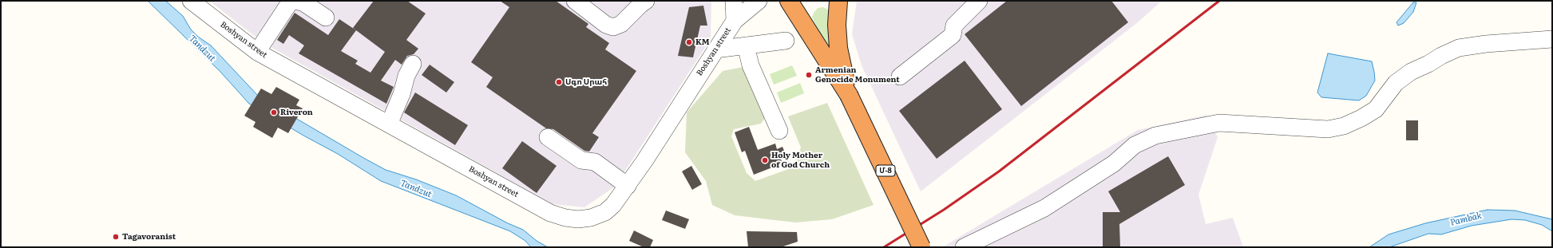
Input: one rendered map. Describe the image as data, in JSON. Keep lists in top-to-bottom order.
{
  "streets": {
    "highway": ["Մ-8"],
    "street": ["Boshyan street"]
  },
  "water": ["Tandzut", "Pambak"],
  "places": [
    "KM",
    "Armenian Genocide Monument",
    "Սգո Սրահ",
    "Riveron",
    "Holy Mother of God Church",
    "Tagavoranist"
  ]
}
